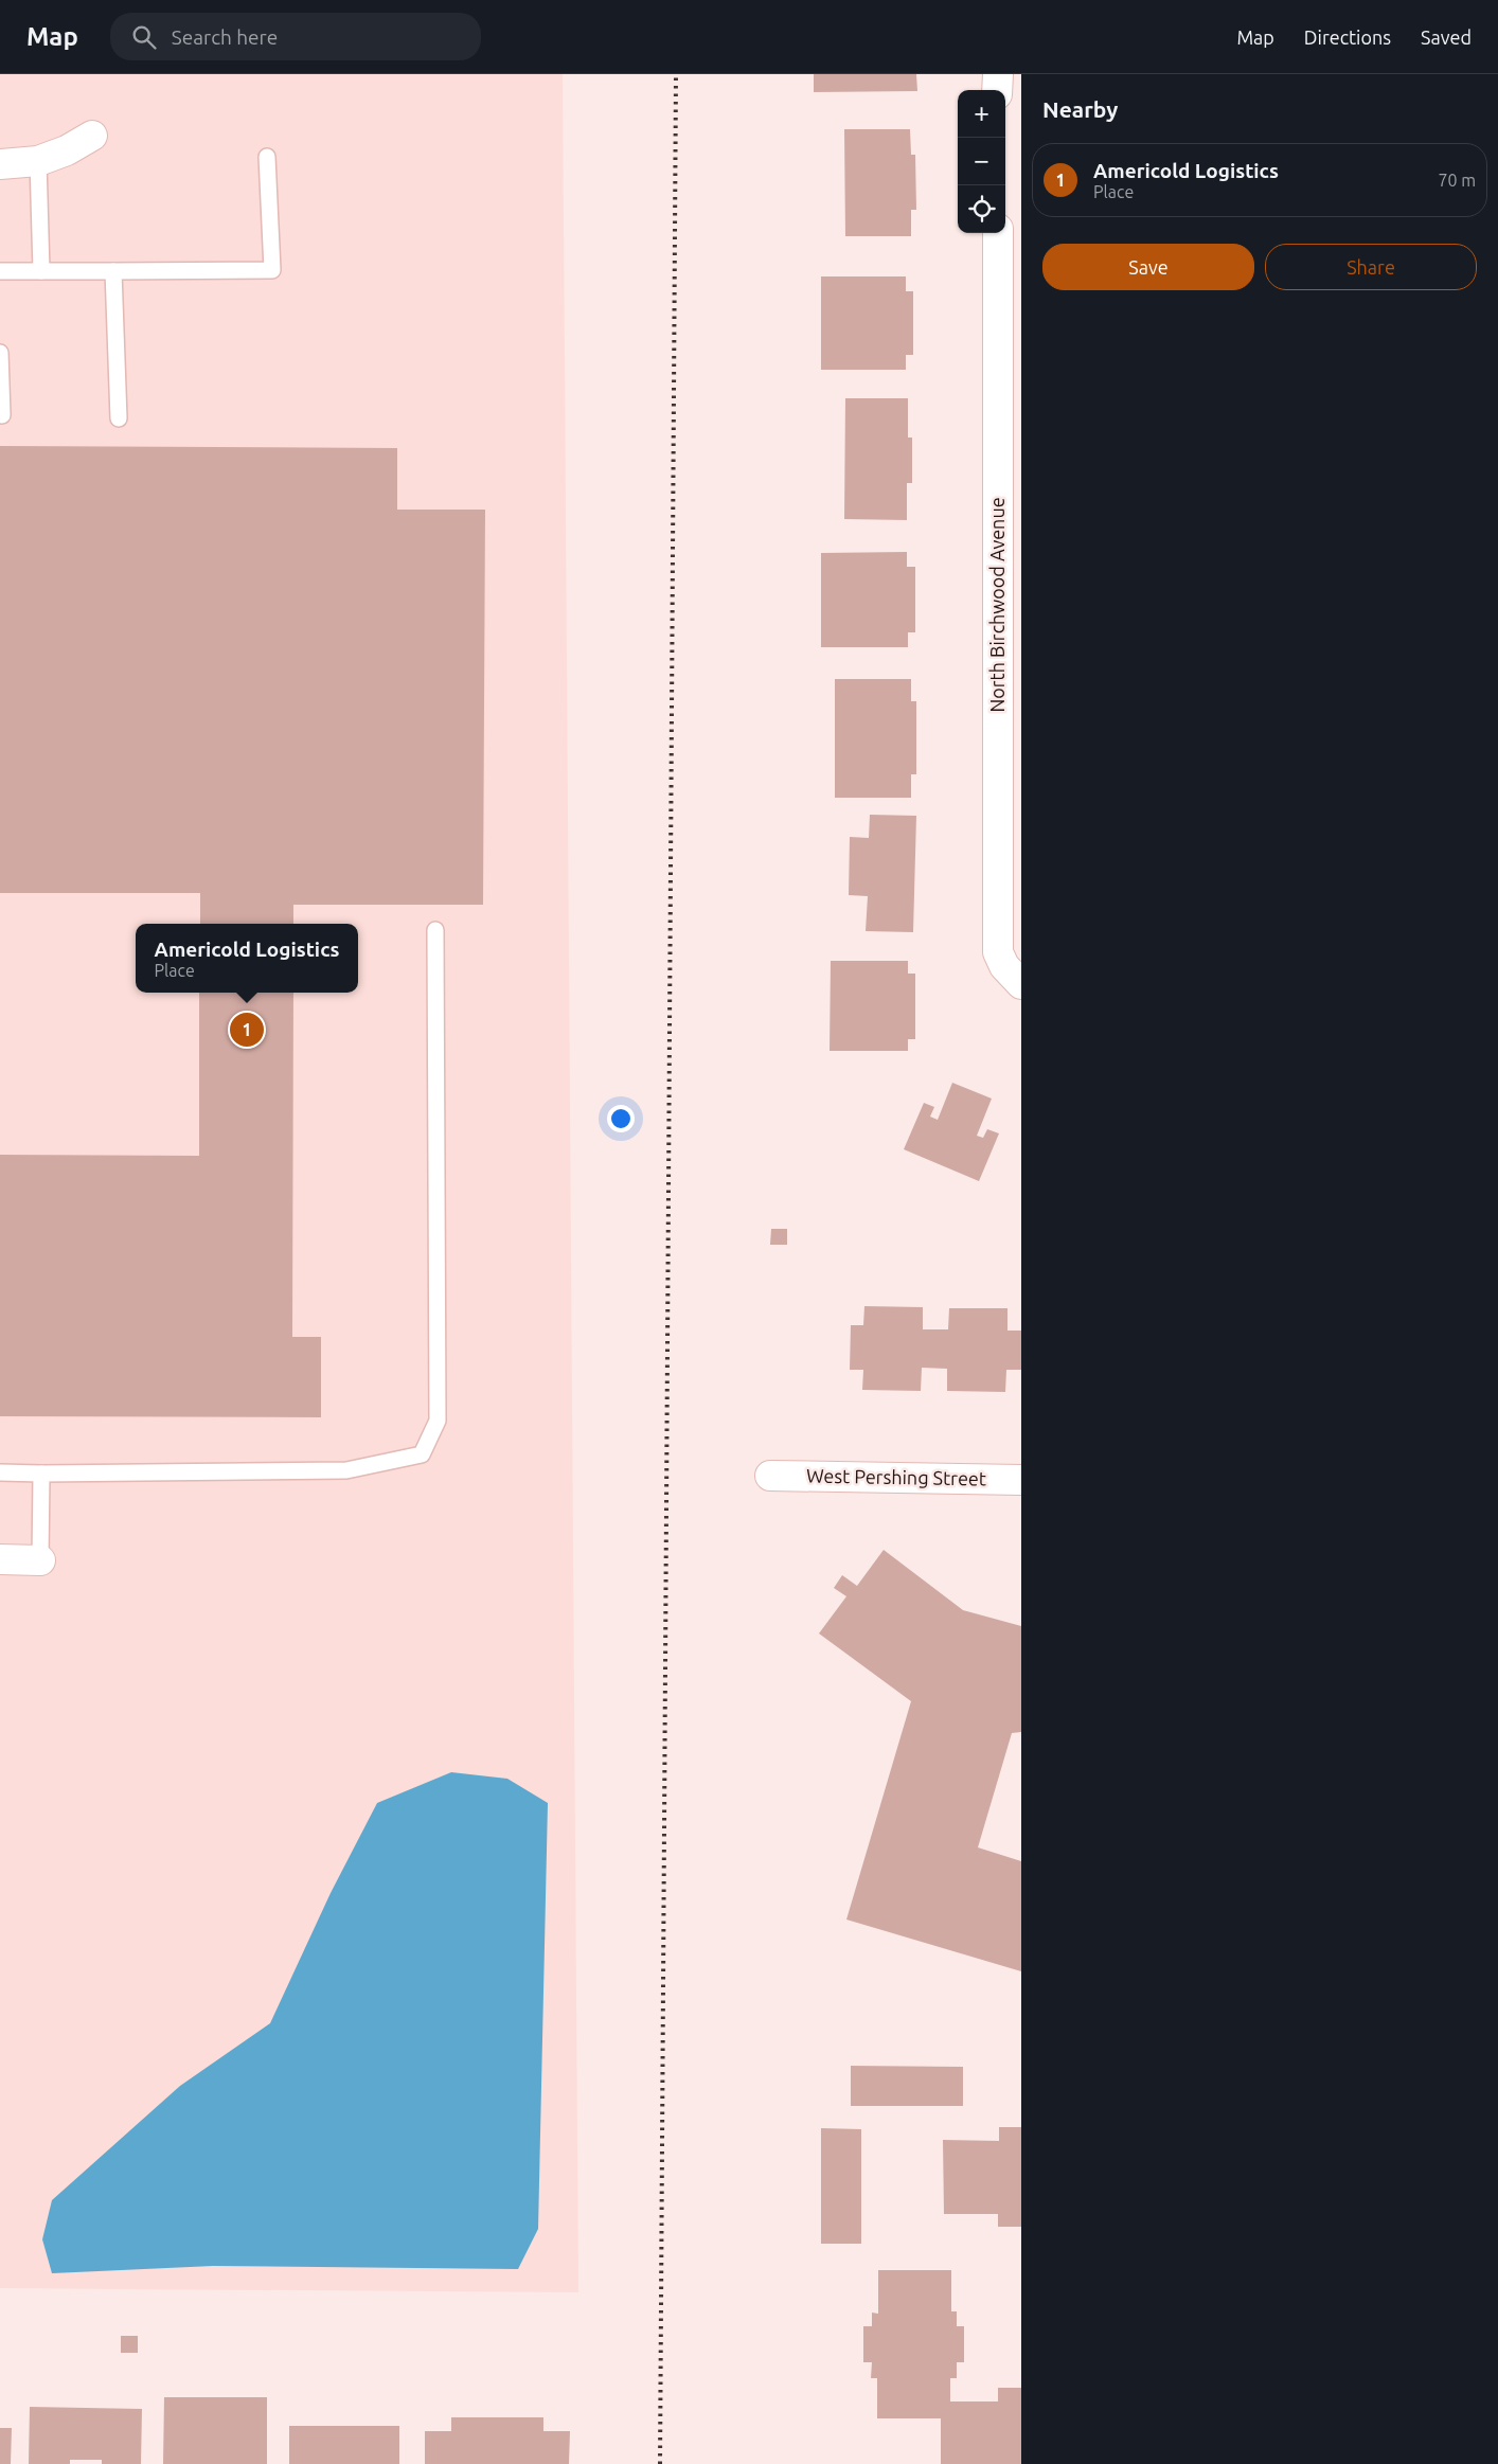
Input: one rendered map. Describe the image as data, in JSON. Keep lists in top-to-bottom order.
{
  "streets": {
    "street": ["North Birchwood Avenue", "West Pershing Street"]
  },
  "page": {
    "header": "Map",
    "search": "Search here",
    "nav": ["Map", "Directions", "Saved"],
    "heading": "Nearby",
    "map_buttons": ["+", "−"],
    "list": [
      {
        "mark": "1",
        "name": "Americold Logistics",
        "note": "Place",
        "value": "70 m"
      }
    ],
    "buttons": ["Save", "Share"],
    "popup": ["Americold Logistics", "Place"],
    "pins": "1"
  }
}
